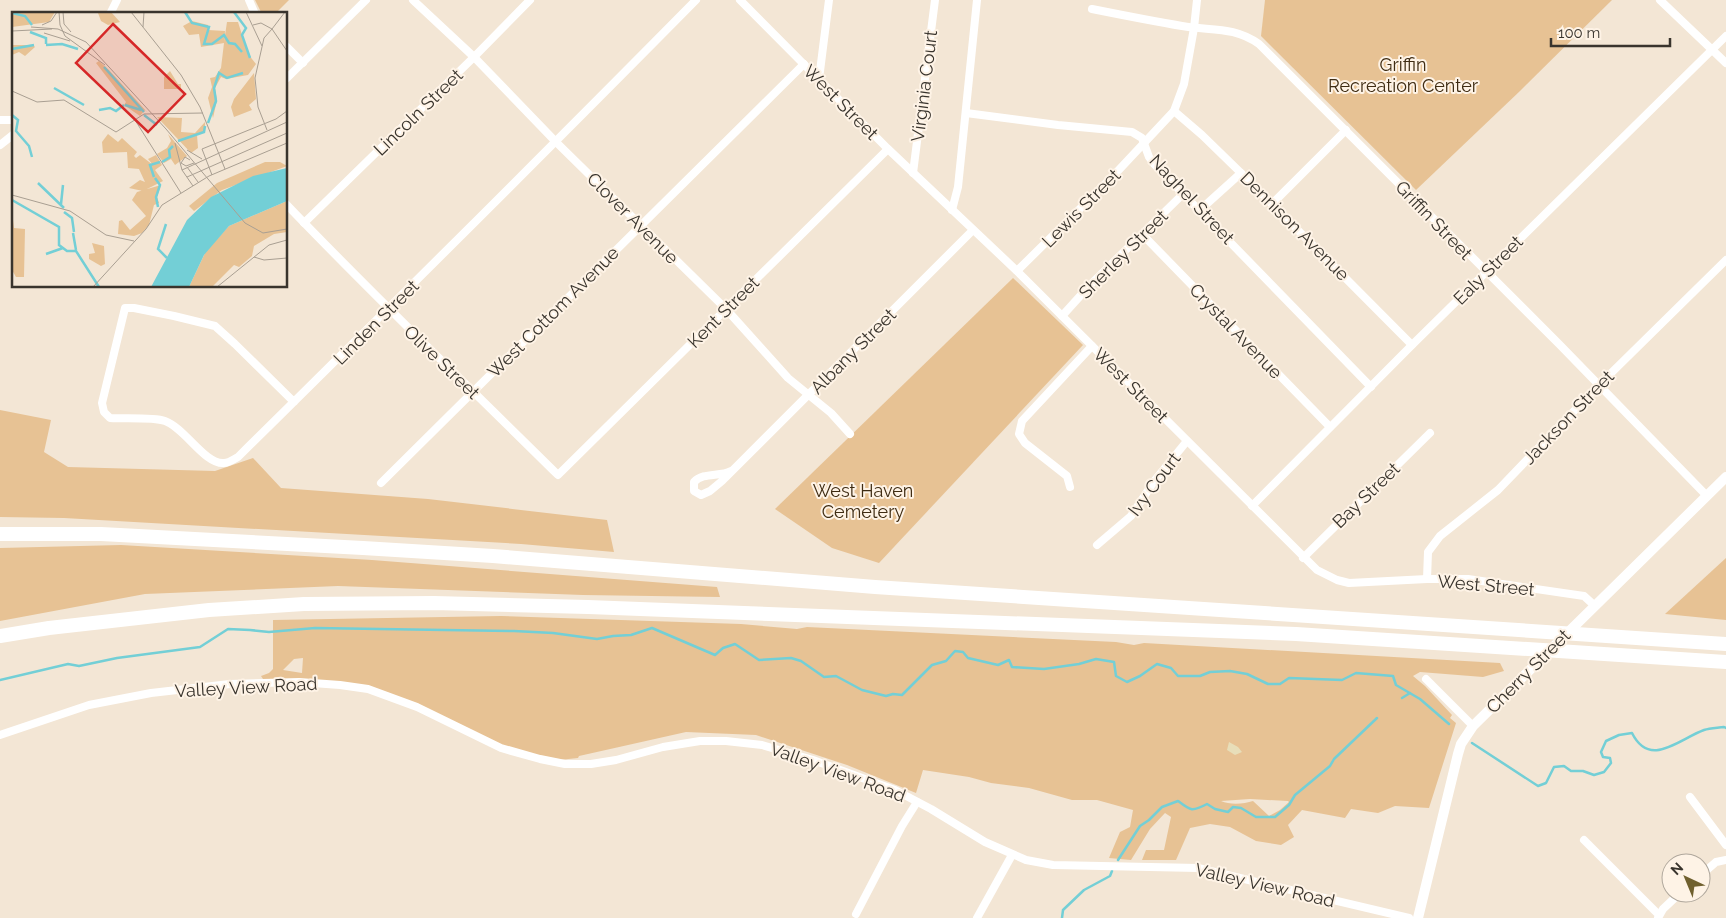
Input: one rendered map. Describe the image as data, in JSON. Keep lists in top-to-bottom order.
{
  "streets": {
    "street": [
      "Virginia Court",
      "West Street",
      "Lincoln Street",
      "Naghel Street",
      "Lewis Street",
      "Clover Avenue",
      "Griffin Street",
      "Dennison Avenue",
      "Sherley Street",
      "Ealy Street",
      "West Cottom Avenue",
      "Kent Street",
      "Linden Street",
      "Crystal Avenue",
      "Albany Street",
      "Olive Street",
      "Jackson Street",
      "Ivy Court",
      "Bay Street",
      "Cherry Street",
      "Valley View Road"
    ]
  },
  "crossings": [
    ["Virginia Court", "West Street"],
    ["West Street", "Lewis Street"],
    ["West Street", "Sherley Street"],
    ["West Street", "Ealy Street"],
    ["West Street", "West Cottom Avenue"],
    ["West Street", "Kent Street"],
    ["West Street", "Albany Street"],
    ["West Street", "Jackson Street"],
    ["West Street", "Ivy Court"],
    ["West Street", "Bay Street"],
    ["West Street", "Cherry Street"],
    ["Lincoln Street", "Clover Avenue"],
    ["Lincoln Street", "Olive Street"],
    ["Naghel Street", "Lewis Street"],
    ["Naghel Street", "Sherley Street"],
    ["Naghel Street", "Ealy Street"],
    ["Lewis Street", "Dennison Avenue"],
    ["Clover Avenue", "West Cottom Avenue"],
    ["Clover Avenue", "Kent Street"],
    ["Clover Avenue", "Linden Street"],
    ["Clover Avenue", "Albany Street"],
    ["Griffin Street", "Ealy Street"],
    ["Griffin Street", "Jackson Street"],
    ["Griffin Street", "Cherry Street"],
    ["Dennison Avenue", "Ealy Street"],
    ["Sherley Street", "Crystal Avenue"],
    ["Ealy Street", "Crystal Avenue"],
    ["West Cottom Avenue", "Olive Street"],
    ["Kent Street", "Olive Street"],
    ["Linden Street", "Olive Street"]
  ],
  "parks": ["Griffin Recreation Center", "West Haven Cemetery"],
  "scale_bar": "100 m",
  "north": "top left"
}
